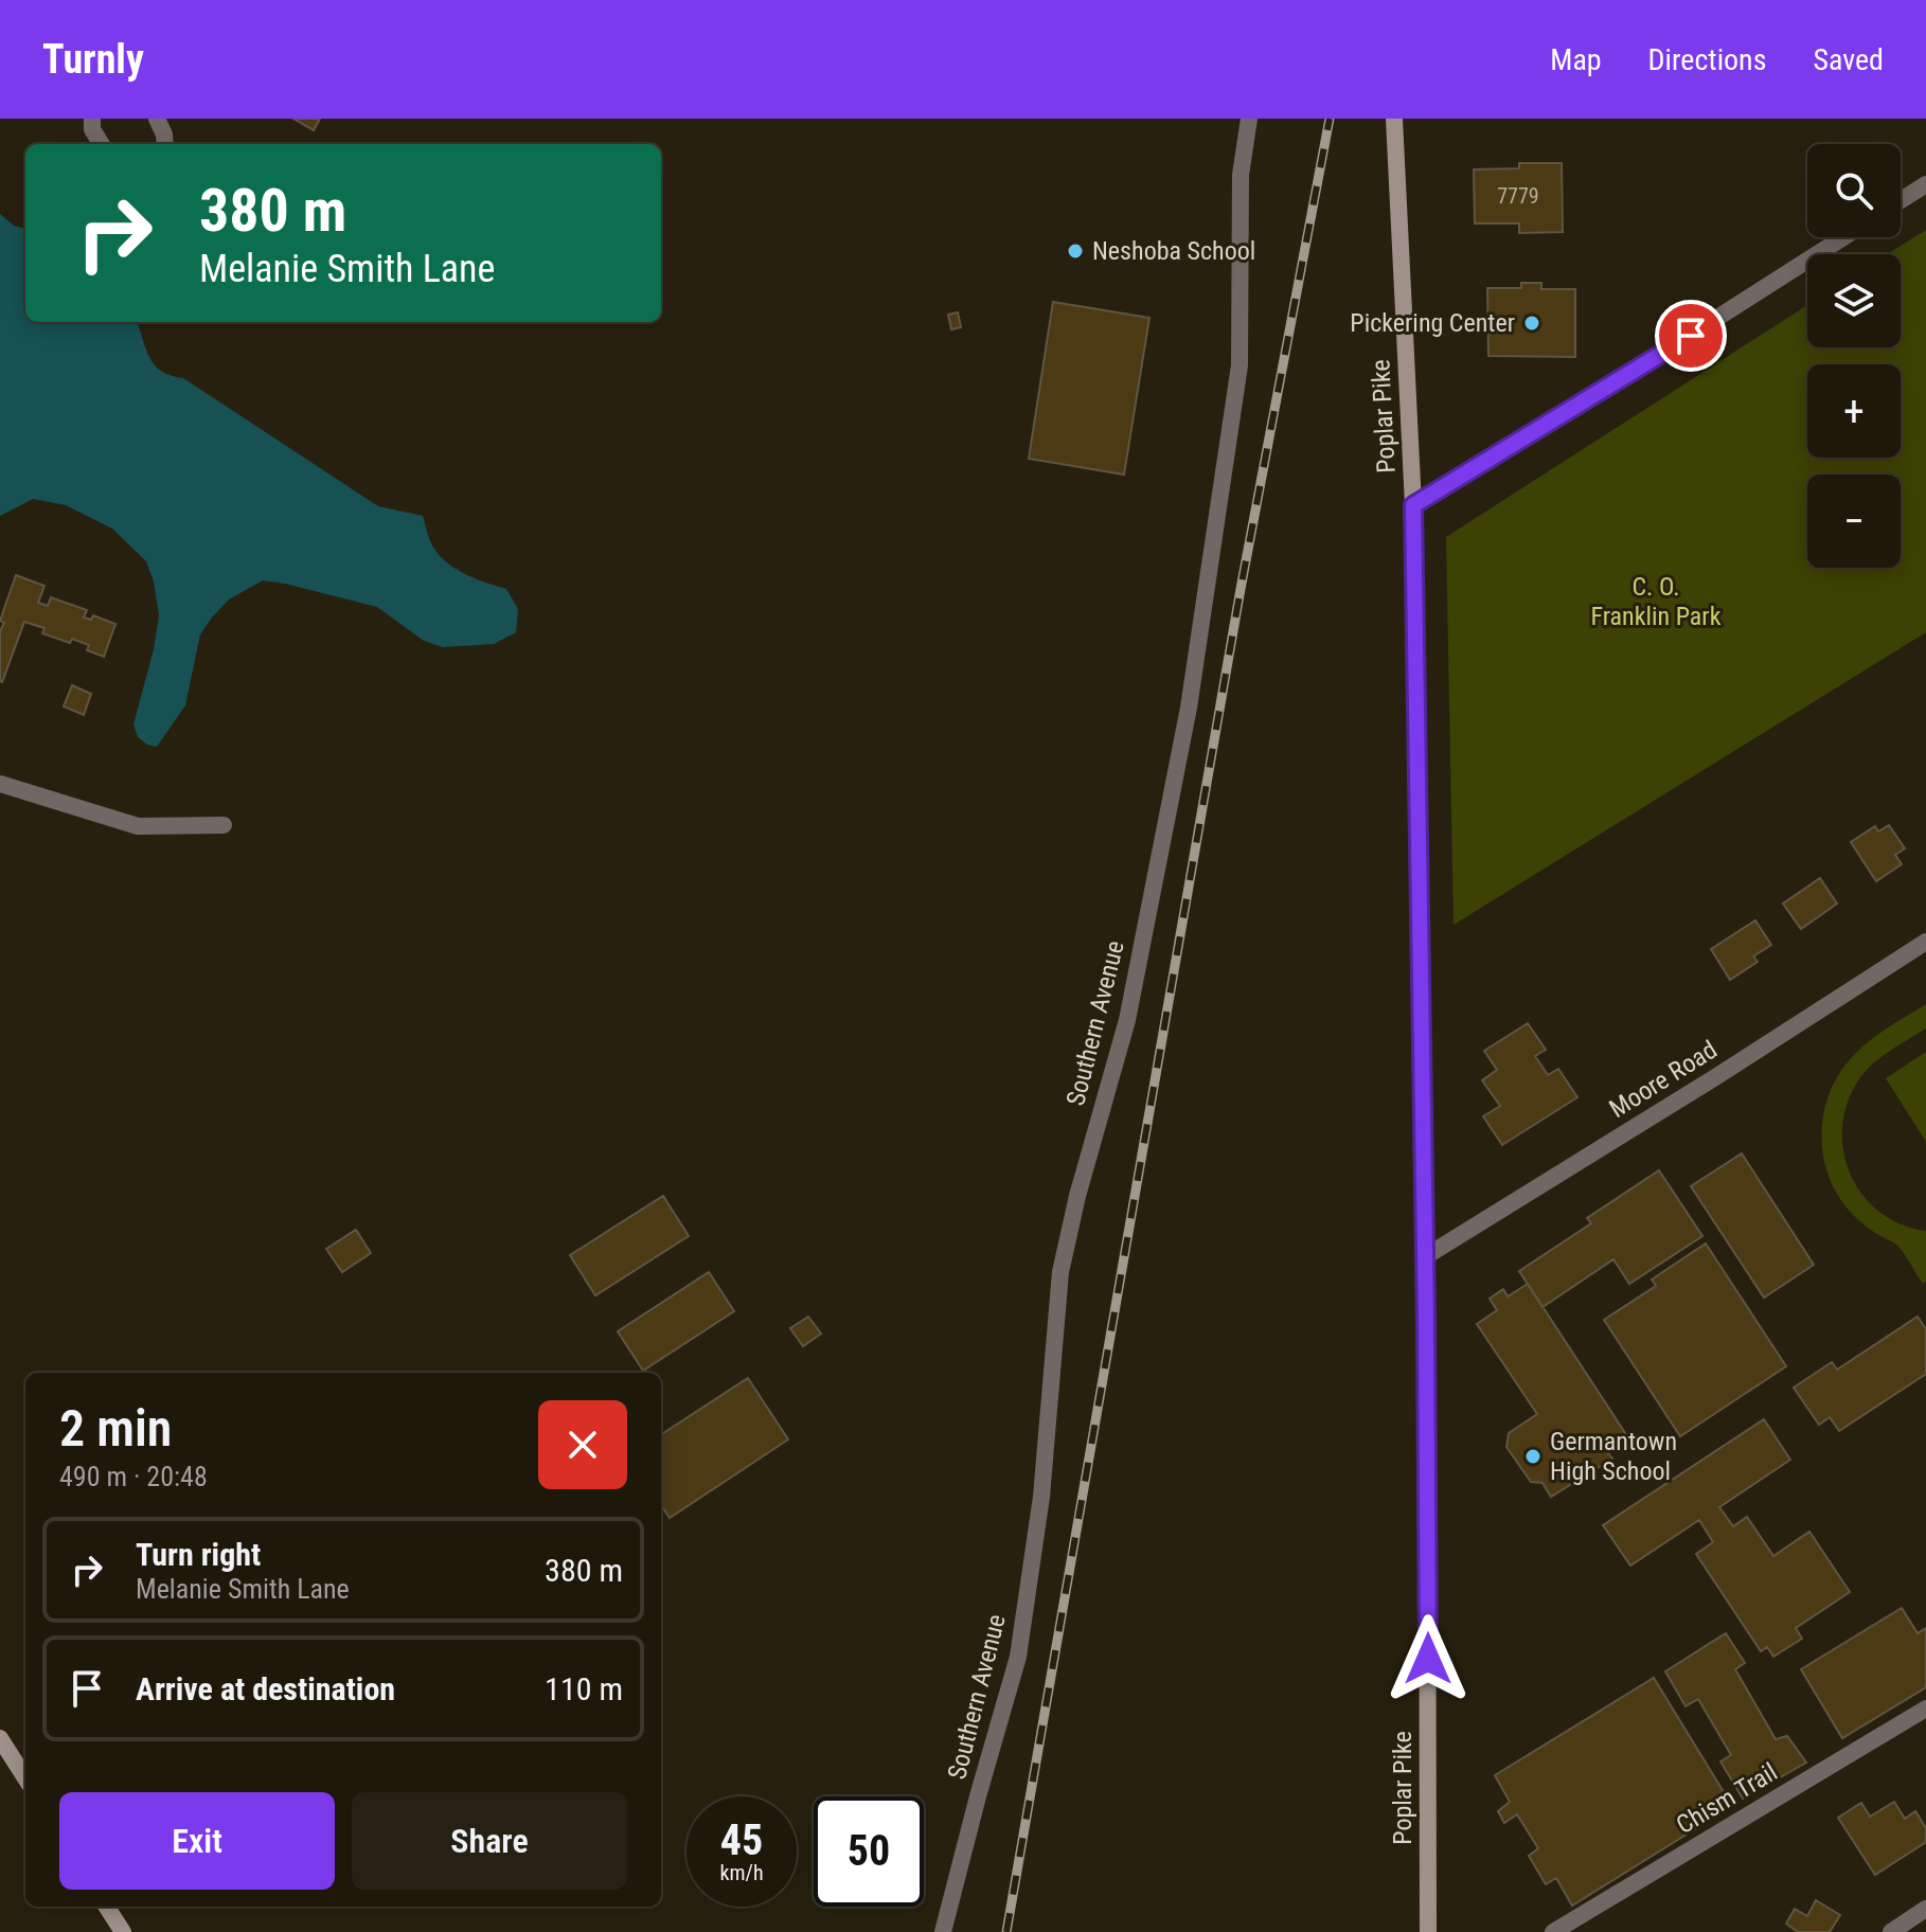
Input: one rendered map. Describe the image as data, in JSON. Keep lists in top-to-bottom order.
{
  "streets": {
    "main road": ["Poplar Pike"],
    "street": ["Southern Avenue", "Moore Road", "Chism Trail"]
  },
  "crossings": [
    ["Poplar Pike", "Moore Road"]
  ],
  "parks": ["C. O. Franklin Park"],
  "places": ["Neshoba School", "Pickering Center", "Germantown High School"],
  "house_numbers": ["7779"],
  "page": {
    "header": "Turnly",
    "nav": ["Map", "Directions", "Saved"],
    "map_buttons": ["+", "−"],
    "turn": ["380 m", "Melanie Smith Lane"],
    "heading": ["2 min", "490 m · 20:48"],
    "list": [
      {
        "name": "Turn right",
        "note": "Melanie Smith Lane",
        "value": "380 m"
      },
      {
        "name": "Arrive at destination",
        "value": "110 m"
      }
    ],
    "buttons": ["Exit", "Share"],
    "speed": "45 km/h",
    "limit": "50"
  }
}
